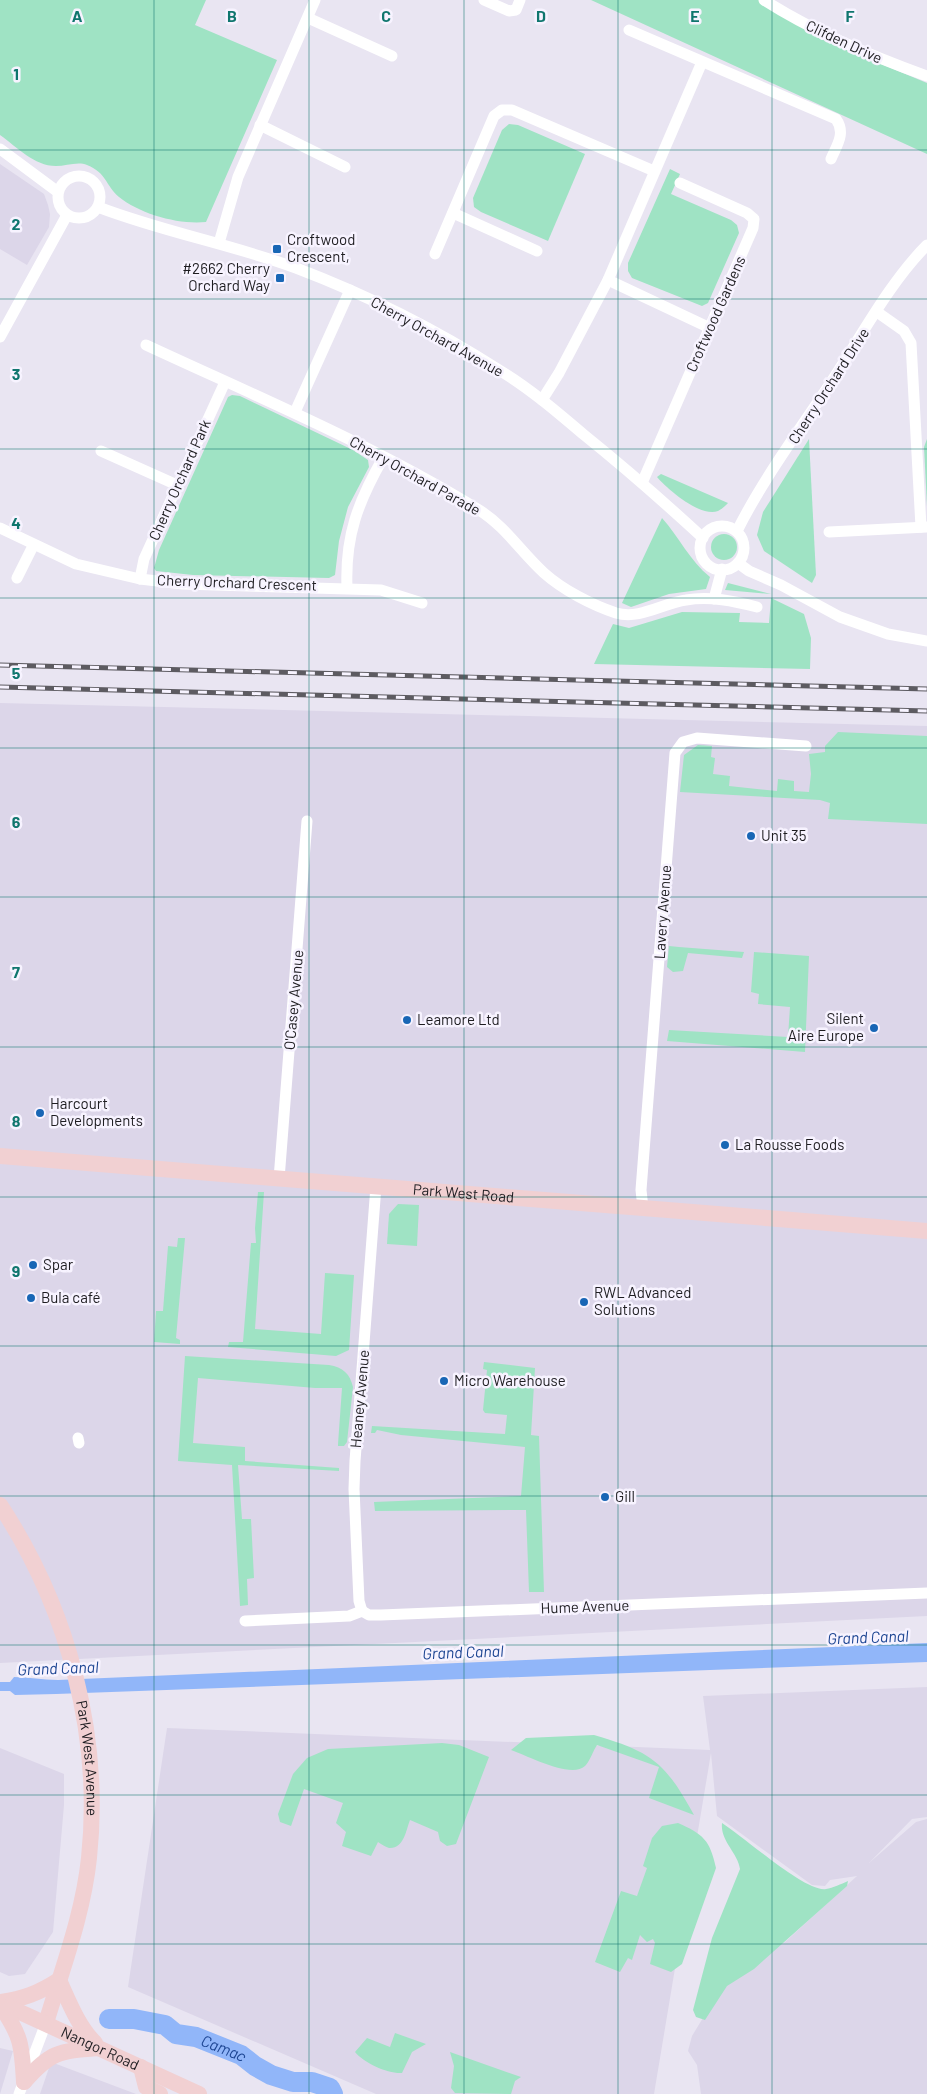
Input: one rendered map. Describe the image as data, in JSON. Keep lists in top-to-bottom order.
{
  "streets": {
    "street": [
      "Clifden Drive",
      "Croftwood Gardens",
      "Cherry Orchard Avenue",
      "Cherry Orchard Drive",
      "Cherry Orchard Parade",
      "Cherry Orchard Park",
      "Cherry Orchard Crescent",
      "Lavery Avenue",
      "O'Casey Avenue",
      "Park West Road",
      "Heaney Avenue",
      "Hume Avenue",
      "Park West Avenue",
      "Nangor Road"
    ]
  },
  "crossings": [
    ["Croftwood Gardens", "Cherry Orchard Avenue"],
    ["Cherry Orchard Avenue", "Cherry Orchard Drive"],
    ["Cherry Orchard Parade", "Cherry Orchard Park"],
    ["Cherry Orchard Park", "Cherry Orchard Crescent"],
    ["Lavery Avenue", "Park West Road"],
    ["O'Casey Avenue", "Park West Road"],
    ["Park West Road", "Heaney Avenue"],
    ["Heaney Avenue", "Hume Avenue"],
    ["Park West Avenue", "Nangor Road"]
  ],
  "water": ["Grand Canal", "Camac"],
  "places": {
    "transit": ["Croftwood Crescent,", "#2662 Cherry Orchard Way"],
    "other": [
      "Unit 35",
      "Leamore Ltd",
      "Silent Aire Europe",
      "Harcourt Developments",
      "La Rousse Foods",
      "Spar",
      "Bula café",
      "RWL Advanced Solutions",
      "Micro Warehouse",
      "Gill"
    ]
  },
  "grid": {
    "columns": [
      "A",
      "B",
      "C",
      "D",
      "E",
      "F"
    ],
    "rows": [
      "1",
      "2",
      "3",
      "4",
      "5",
      "6",
      "7",
      "8",
      "9"
    ]
  }
}
